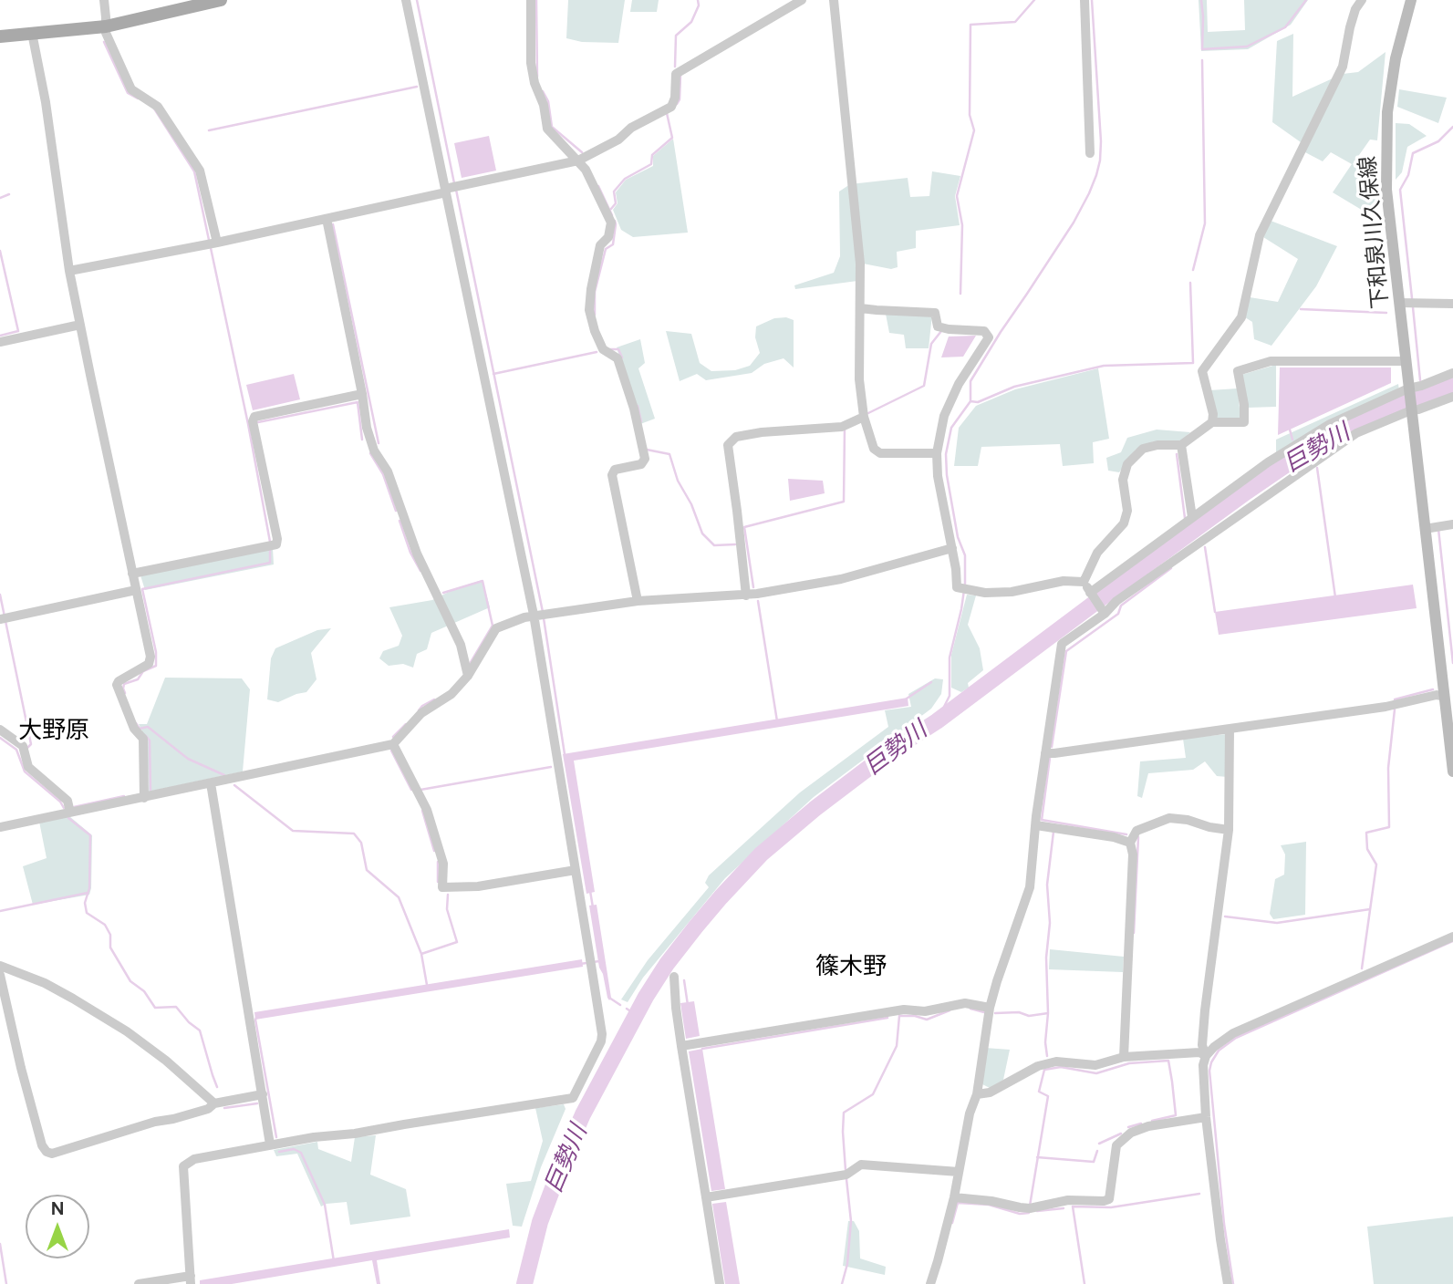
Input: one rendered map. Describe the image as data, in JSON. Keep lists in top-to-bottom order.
{
  "streets": {
    "street": ["下和泉川久保線"]
  },
  "districts": ["大野原", "篠木野"],
  "water": ["巨勢川"],
  "north": "top"
}
